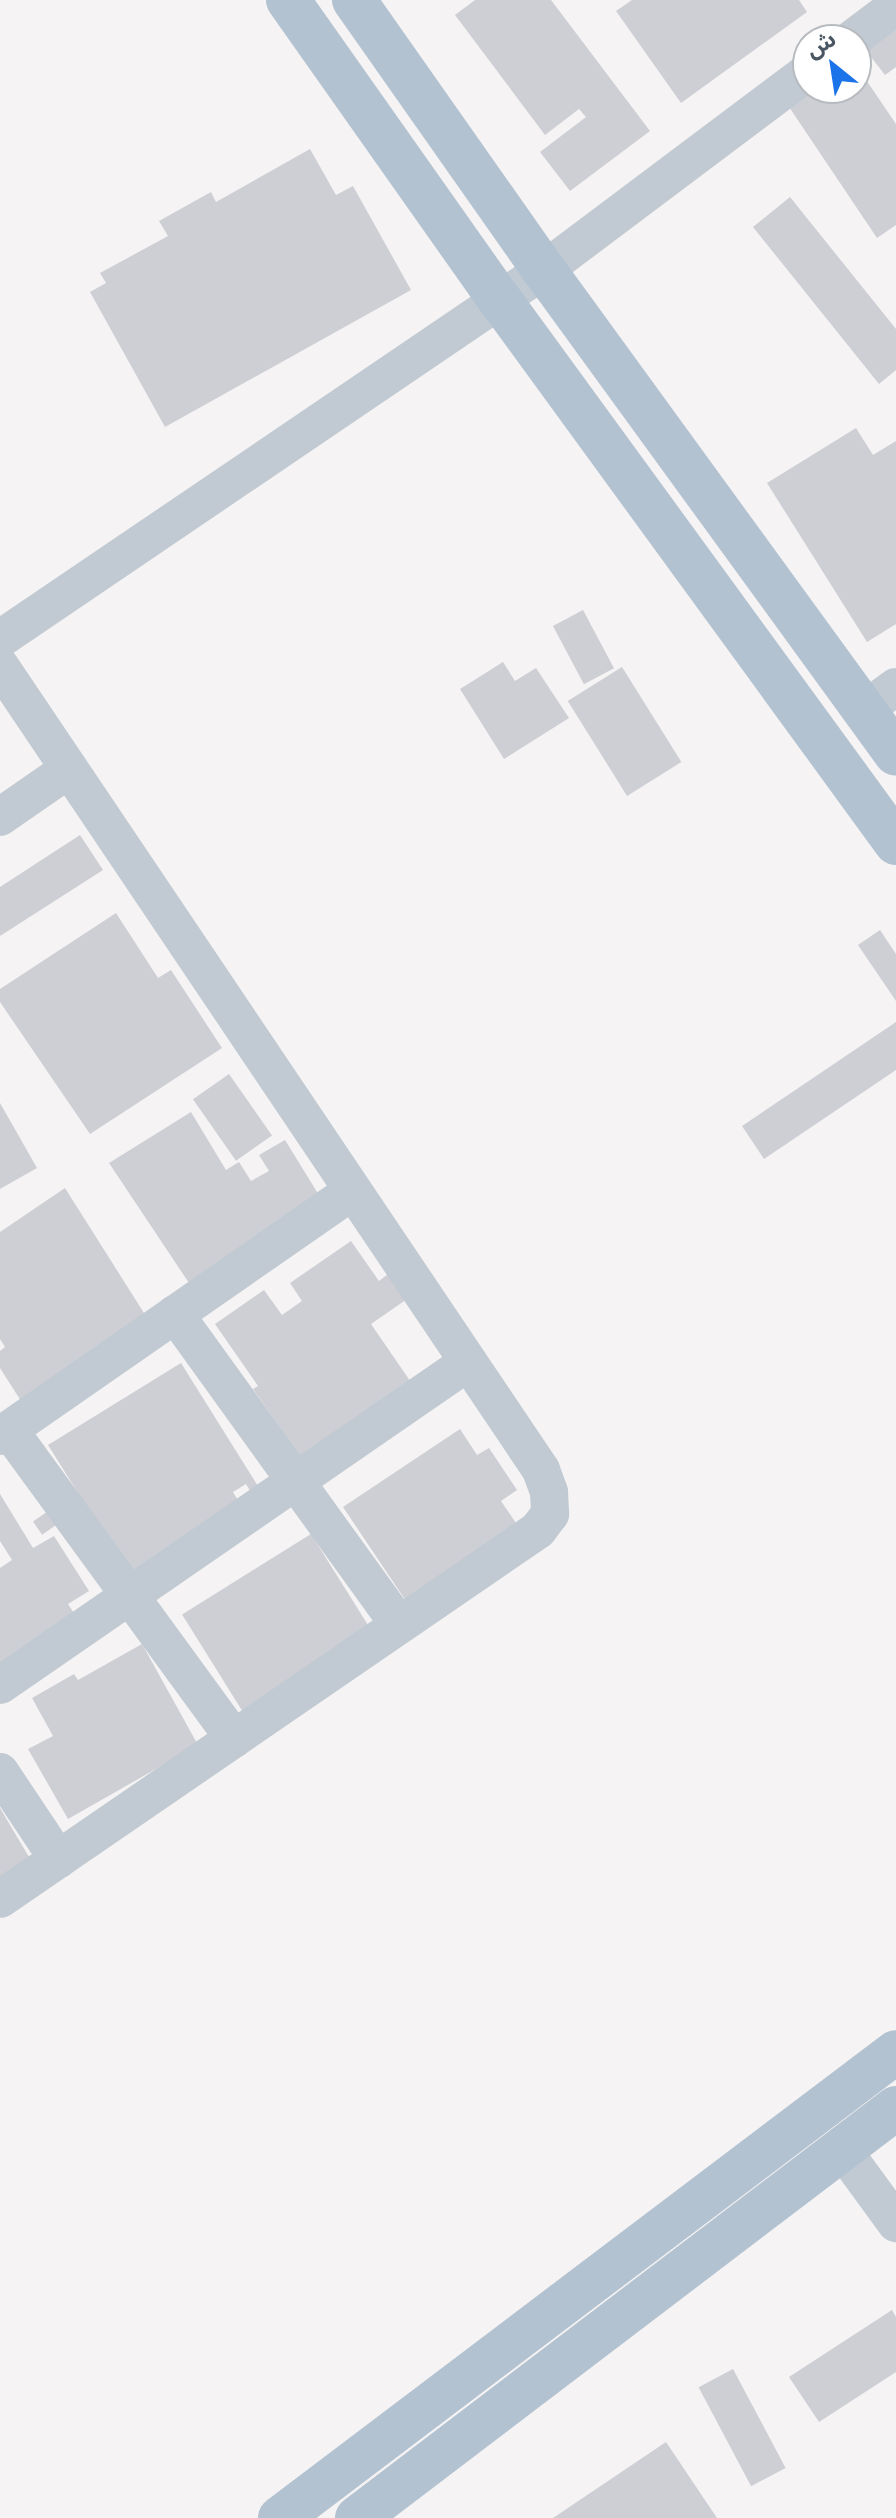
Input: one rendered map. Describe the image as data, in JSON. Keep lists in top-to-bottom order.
{
  "north": "top left"
}
